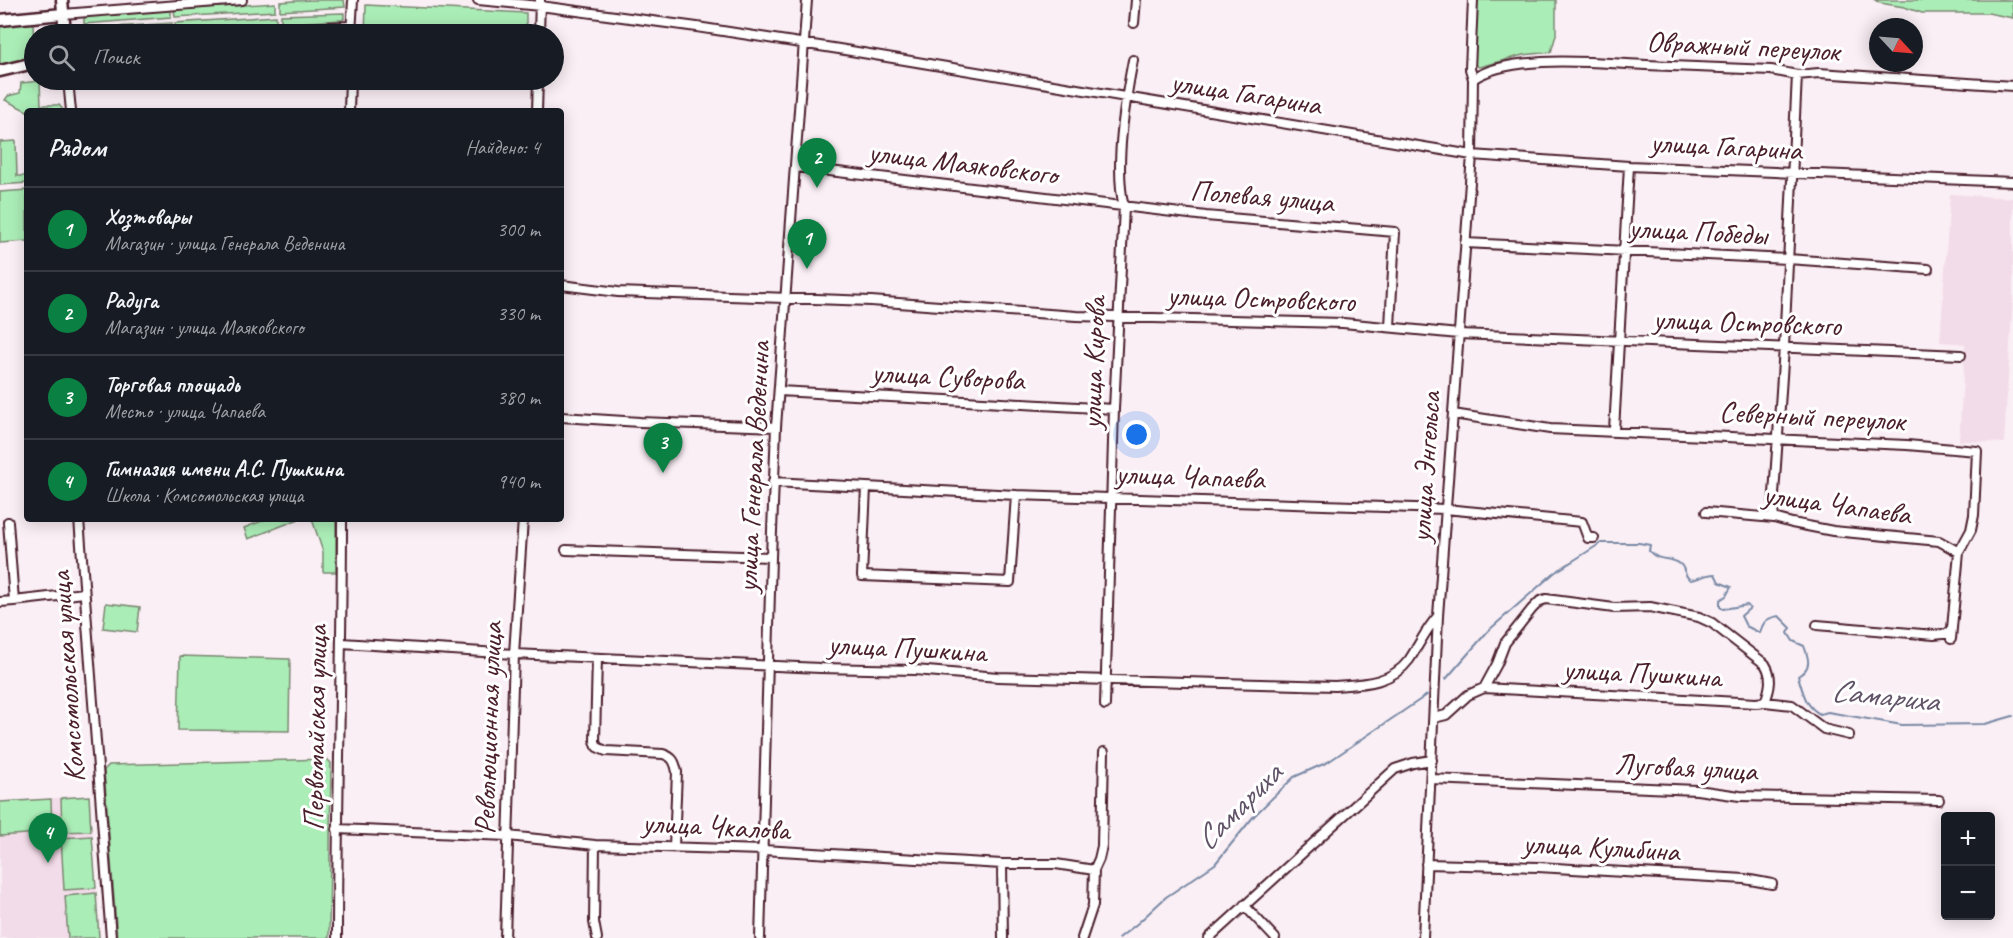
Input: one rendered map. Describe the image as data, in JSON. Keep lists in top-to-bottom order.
{
  "streets": {
    "street": [
      "Овражный переулок",
      "улица Гагарина",
      "улица Маяковского",
      "Полевая улица",
      "улица Победы",
      "улица Островского",
      "улица Кирова",
      "улица Суворова",
      "Северный переулок",
      "улица Генерала Веденина",
      "улица Энгельса",
      "улица Чапаева",
      "улица Пушкина",
      "Комсомольская улица",
      "Первомайская улица",
      "Революционная улица",
      "Луговая улица",
      "улица Чкалова",
      "улица Кулибина"
    ]
  },
  "crossings": [
    ["Овражный переулок", "улица Энгельса"],
    ["улица Гагарина", "улица Кирова"],
    ["улица Гагарина", "улица Генерала Веденина"],
    ["улица Гагарина", "улица Энгельса"],
    ["улица Маяковского", "Полевая улица"],
    ["улица Маяковского", "улица Кирова"],
    ["улица Маяковского", "улица Генерала Веденина"],
    ["Полевая улица", "улица Островского"],
    ["Полевая улица", "улица Кирова"],
    ["улица Победы", "улица Энгельса"],
    ["улица Островского", "улица Кирова"],
    ["улица Островского", "улица Генерала Веденина"],
    ["улица Островского", "улица Энгельса"],
    ["улица Кирова", "улица Суворова"],
    ["улица Кирова", "улица Чапаева"],
    ["улица Кирова", "улица Пушкина"],
    ["улица Суворова", "улица Генерала Веденина"],
    ["Северный переулок", "улица Энгельса"],
    ["Северный переулок", "улица Чапаева"],
    ["улица Генерала Веденина", "улица Чапаева"],
    ["улица Генерала Веденина", "улица Пушкина"],
    ["улица Генерала Веденина", "улица Чкалова"],
    ["улица Энгельса", "улица Чапаева"],
    ["улица Энгельса", "улица Пушкина"],
    ["улица Энгельса", "Луговая улица"],
    ["улица Энгельса", "улица Кулибина"],
    ["улица Пушкина", "Первомайская улица"],
    ["улица Пушкина", "Революционная улица"],
    ["Первомайская улица", "улица Чкалова"],
    ["Революционная улица", "улица Чкалова"]
  ],
  "water": ["Самариха"],
  "north": "bottom right",
  "page": {
    "search": "Поиск",
    "heading": ["Рядом", "Найдено: 4"],
    "pins": [
      "2",
      "1",
      "3",
      "4"
    ],
    "list": [
      {
        "mark": "1",
        "name": "Хозтовары",
        "note": "Магазин · улица Генерала Веденина",
        "value": "300 m"
      },
      {
        "mark": "2",
        "name": "Радуга",
        "note": "Магазин · улица Маяковского",
        "value": "330 m"
      },
      {
        "mark": "3",
        "name": "Торговая площадь",
        "note": "Место · улица Чапаева",
        "value": "380 m"
      },
      {
        "mark": "4",
        "name": "Гимназия имени А.С. Пушкина",
        "note": "Школа · Комсомольская улица",
        "value": "940 m"
      }
    ],
    "map_buttons": ["+", "−"]
  }
}
